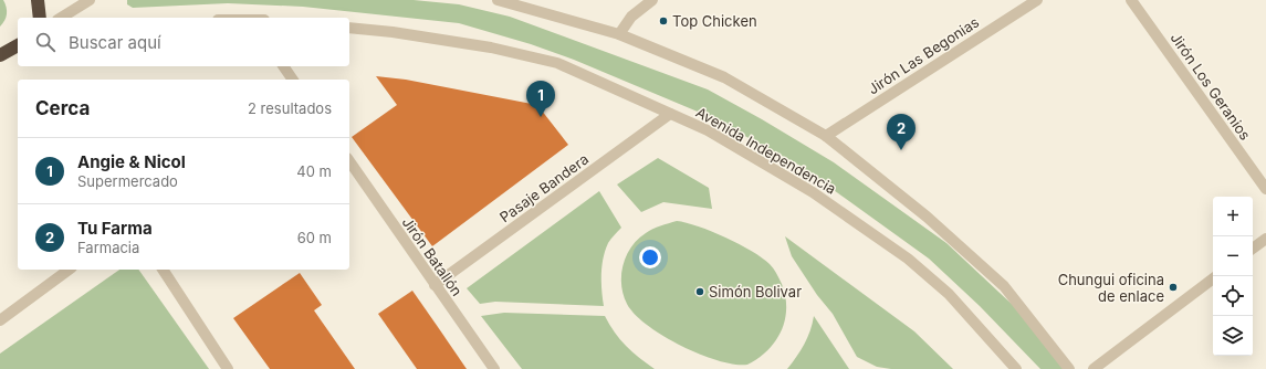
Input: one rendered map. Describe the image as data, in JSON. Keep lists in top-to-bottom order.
{
  "streets": {
    "street": [
      "Jirón Las Begonias",
      "Jirón Los Geranios",
      "Avenida Independencia",
      "Pasaje Bandera",
      "Jirón Batallón"
    ]
  },
  "crossings": [
    ["Avenida Independencia", "Pasaje Bandera"],
    ["Pasaje Bandera", "Jirón Batallón"]
  ],
  "places": ["Top Chicken", "Chungui oficina de enlace", "Simón Bolivar"],
  "page": {
    "search": "Buscar aquí",
    "heading": ["Cerca", "2 resultados"],
    "pins": ["1", "2"],
    "list": [
      {
        "mark": "1",
        "name": "Angie & Nicol",
        "note": "Supermercado",
        "value": "40 m"
      },
      {
        "mark": "2",
        "name": "Tu Farma",
        "note": "Farmacia",
        "value": "60 m"
      }
    ],
    "map_buttons": ["+", "−"]
  }
}
